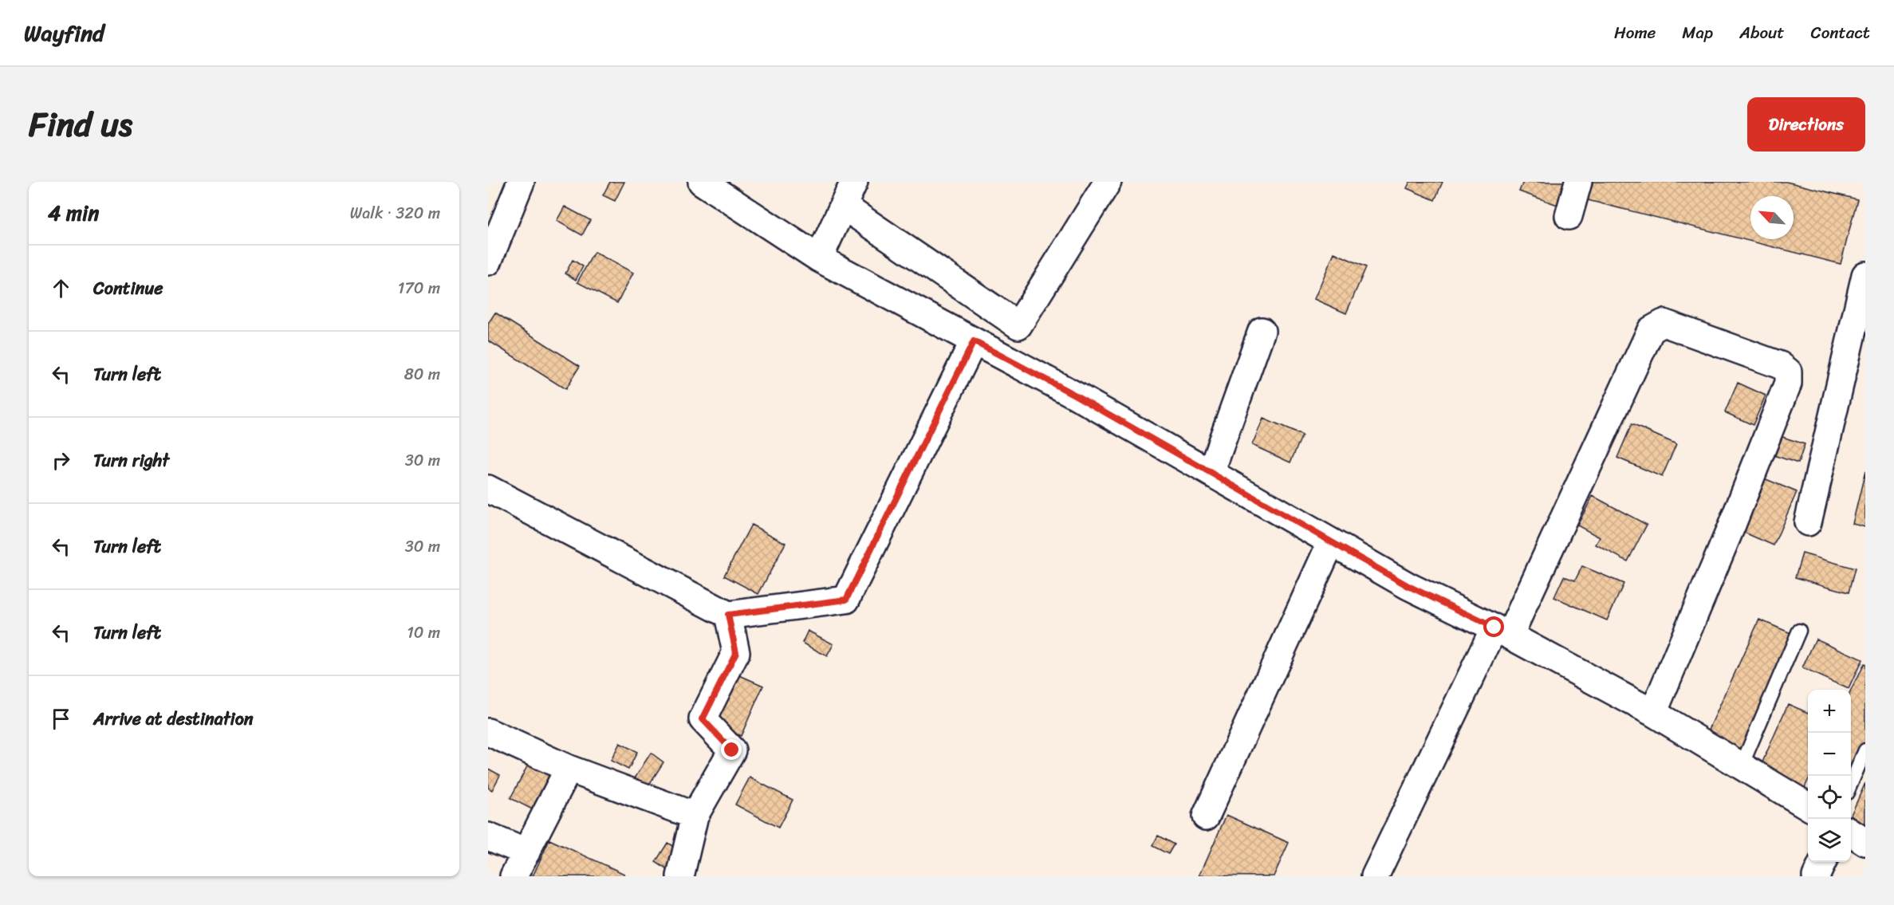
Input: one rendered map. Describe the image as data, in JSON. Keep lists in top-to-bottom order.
{
  "north": "top left",
  "page": {
    "header": "Wayfind",
    "nav": [
      "Home",
      "Map",
      "About",
      "Contact"
    ],
    "title": "Find us",
    "buttons": "Directions",
    "heading": ["4 min", "Walk · 320 m"],
    "list": [
      ["Continue", "170 m"],
      ["Turn left", "80 m"],
      ["Turn right", "30 m"],
      ["Turn left", "30 m"],
      ["Turn left", "10 m"],
      "Arrive at destination"
    ],
    "map_buttons": ["+", "−"]
  }
}
